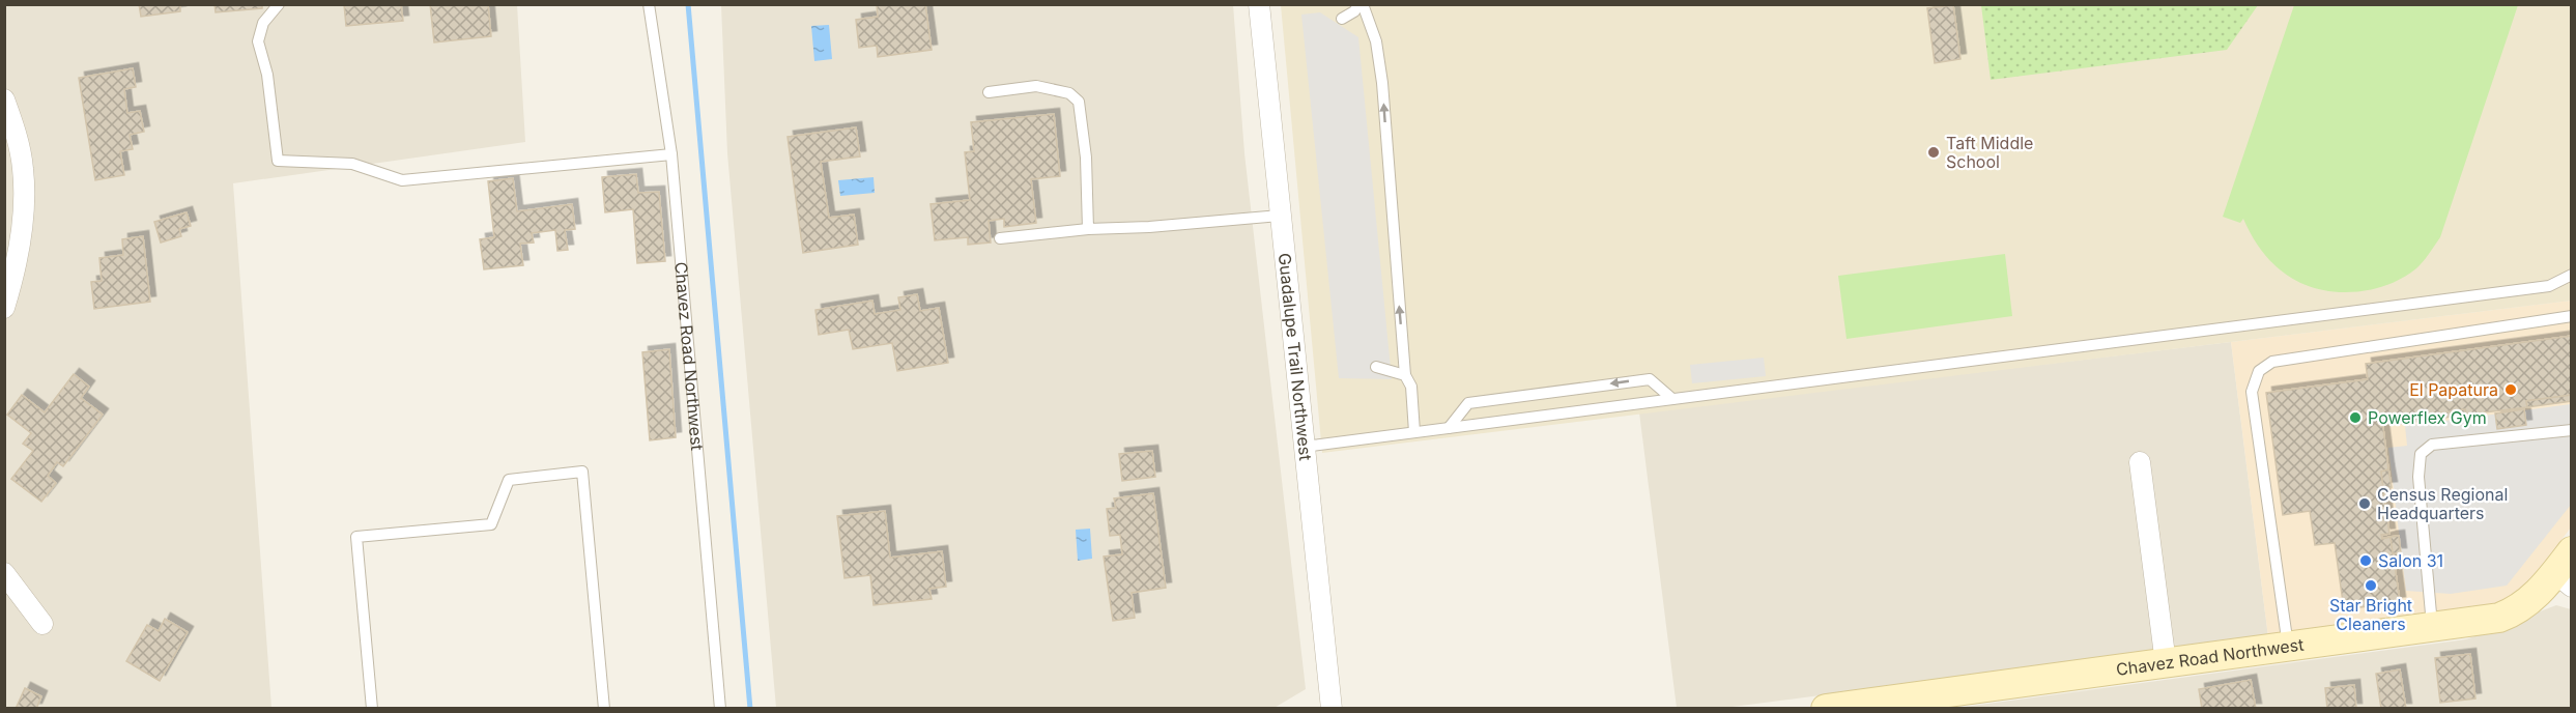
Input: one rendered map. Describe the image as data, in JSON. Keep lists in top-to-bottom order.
{
  "streets": {
    "street": ["Chavez Road Northwest", "Guadalupe Trail Northwest"]
  },
  "places": [
    "Taft Middle School",
    "El Papatura",
    "Powerflex Gym",
    "Census Regional Headquarters",
    "Salon 31",
    "Star Bright Cleaners"
  ]
}
